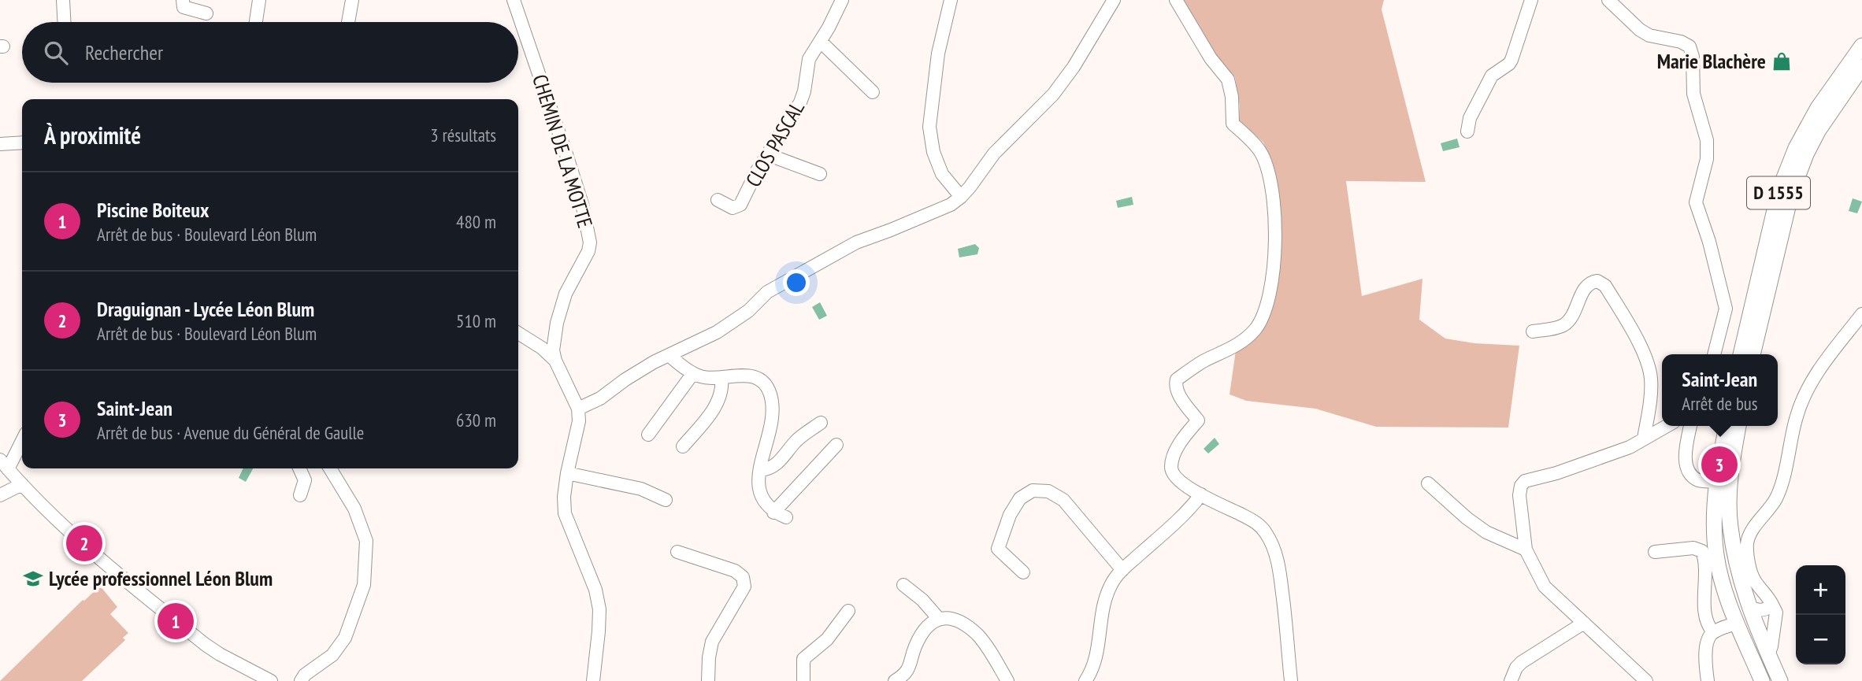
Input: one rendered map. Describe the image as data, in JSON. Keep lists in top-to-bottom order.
{
  "streets": {
    "main road": ["D 1555"],
    "street": ["CLOS PASCAL", "CHEMIN DE LA MOTTE"]
  },
  "places": {
    "shop": ["Marie Blachère"],
    "school or university": ["Lycée professionnel Léon Blum"]
  },
  "page": {
    "search": "Rechercher",
    "heading": ["À proximité", "3 résultats"],
    "list": [
      {
        "mark": "1",
        "name": "Piscine Boiteux",
        "note": "Arrêt de bus · Boulevard Léon Blum",
        "value": "480 m"
      },
      {
        "mark": "2",
        "name": "Draguignan - Lycée Léon Blum",
        "note": "Arrêt de bus · Boulevard Léon Blum",
        "value": "510 m"
      },
      {
        "mark": "3",
        "name": "Saint-Jean",
        "note": "Arrêt de bus · Avenue du Général de Gaulle",
        "value": "630 m"
      }
    ],
    "popup": ["Saint-Jean", "Arrêt de bus"],
    "pins": ["3", "2", "1"],
    "map_buttons": ["+", "−"]
  }
}
